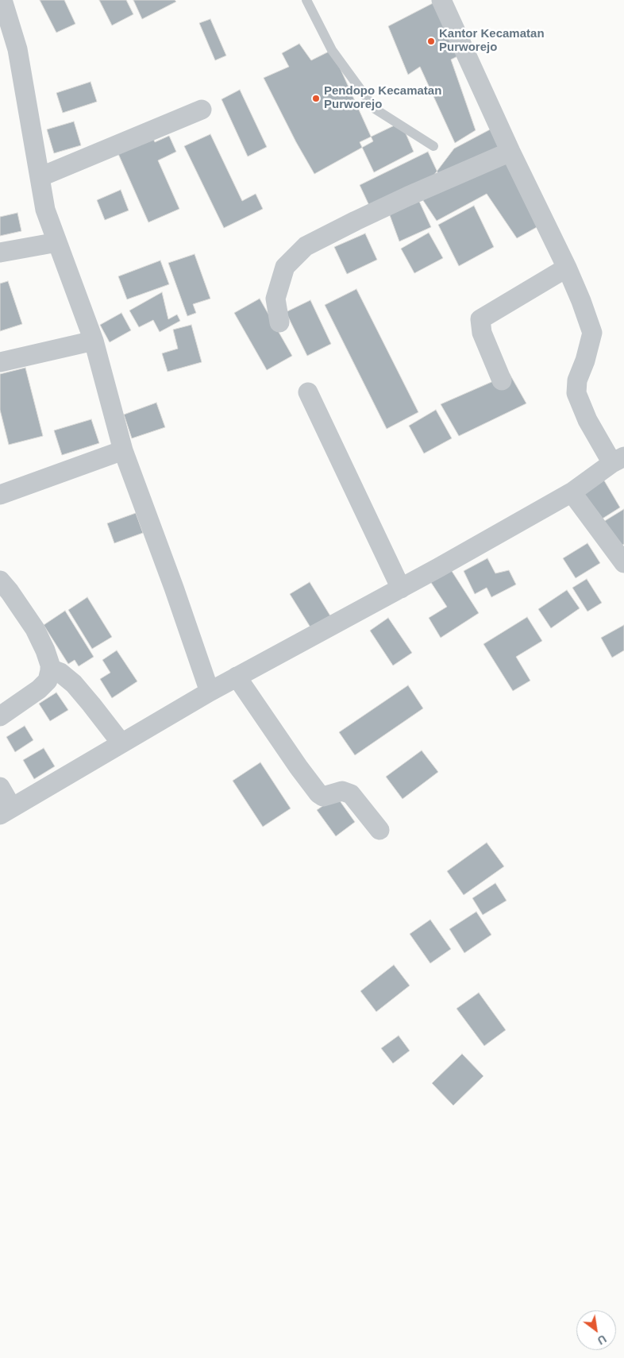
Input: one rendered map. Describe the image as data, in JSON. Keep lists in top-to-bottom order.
{
  "places": ["Kantor Kecamatan Purworejo", "Pendopo Kecamatan Purworejo"],
  "north": "bottom right"
}
